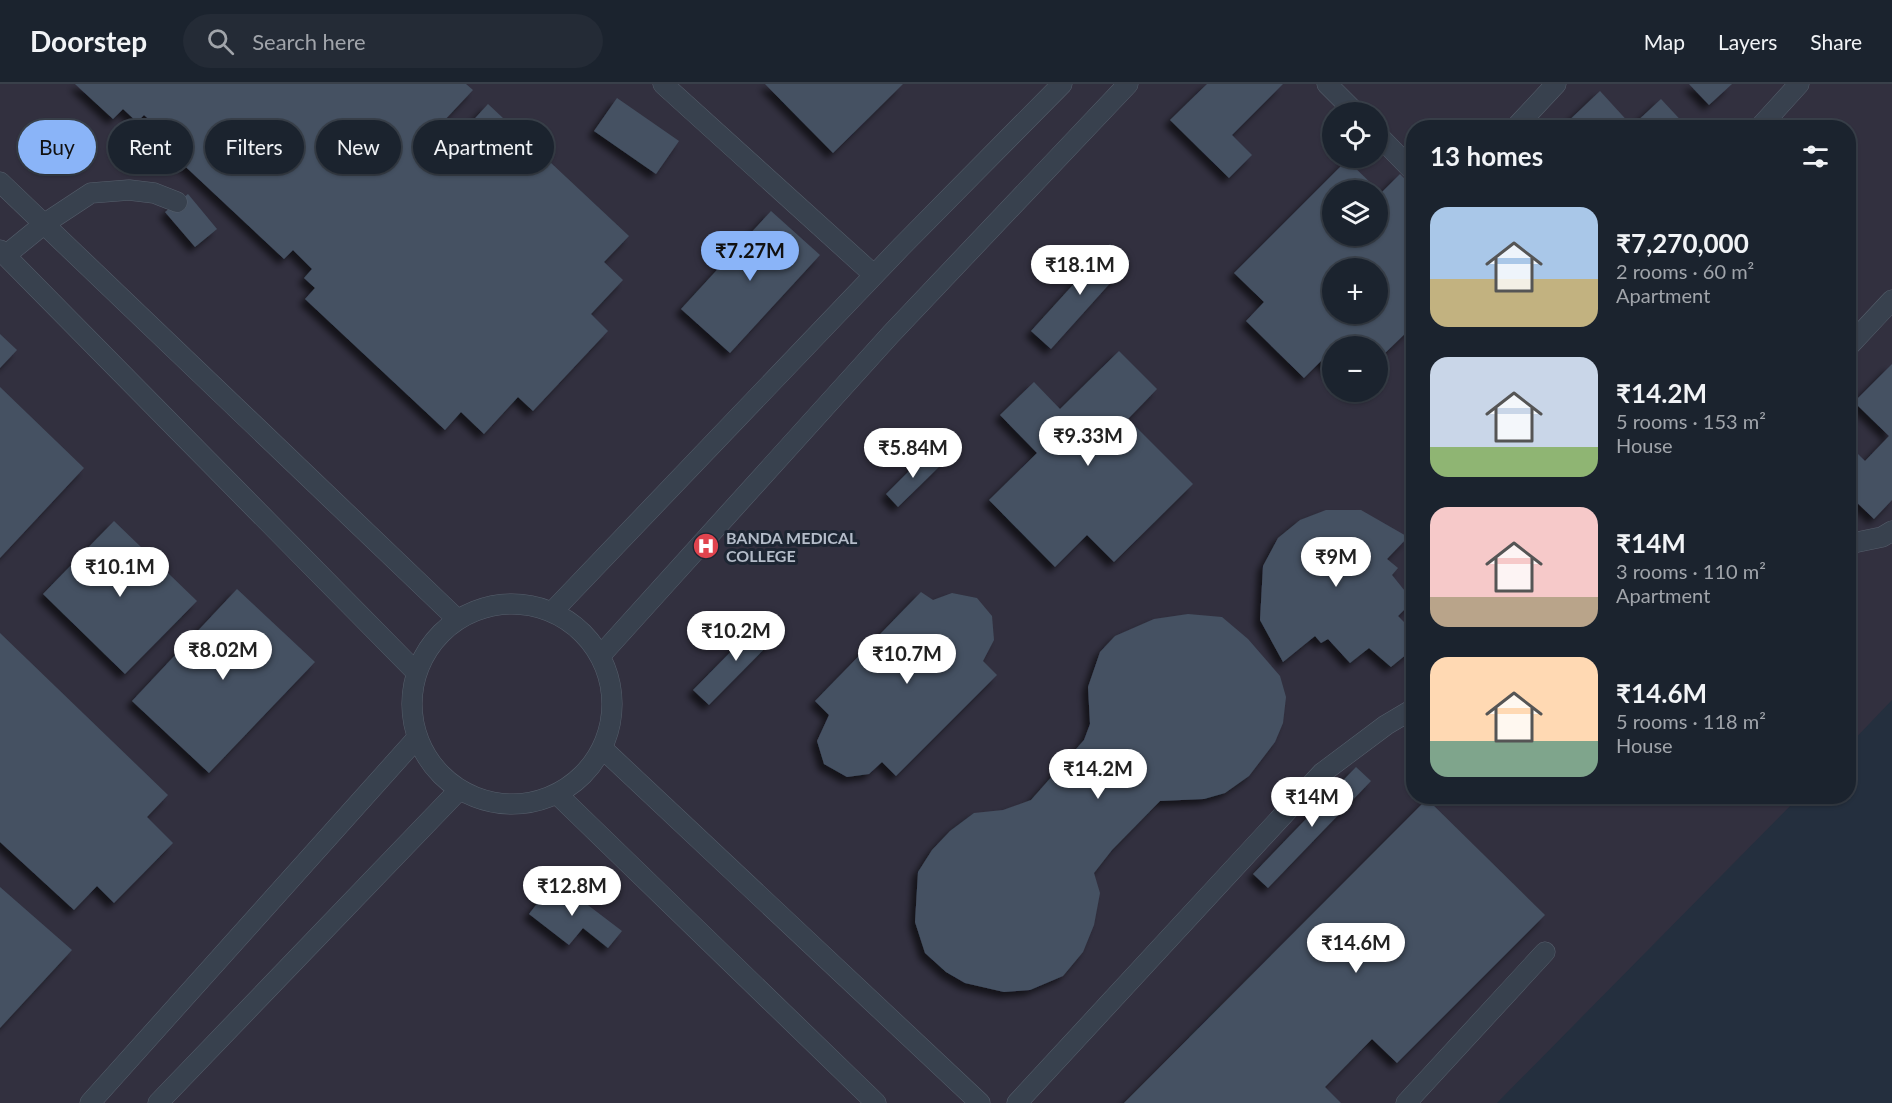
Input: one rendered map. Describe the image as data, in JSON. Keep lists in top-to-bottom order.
{
  "places": {
    "hospital": ["BANDA MEDICAL COLLEGE"]
  },
  "page": {
    "header": "Doorstep",
    "search": "Search here",
    "nav": ["Map", "Layers", "Share"],
    "map_buttons": ["+", "−"],
    "chip": [
      "Buy",
      "Rent",
      "Filters",
      "New",
      "Apartment"
    ],
    "heading": "13 homes",
    "list": [
      {
        "name": "₹7,270,000",
        "note": "2 rooms · 60 m² · Apartment"
      },
      {
        "name": "₹14.2M",
        "note": "5 rooms · 153 m² · House"
      },
      {
        "name": "₹14M",
        "note": "3 rooms · 110 m² · Apartment"
      },
      {
        "name": "₹14.6M",
        "note": "5 rooms · 118 m² · House"
      }
    ],
    "price": [
      "₹7.27M",
      "₹18.1M",
      "₹9.33M",
      "₹5.84M",
      "₹9M",
      "₹10.1M",
      "₹10.2M",
      "₹8.02M",
      "₹10.7M",
      "₹14.2M",
      "₹14M",
      "₹12.8M",
      "₹14.6M"
    ]
  }
}
